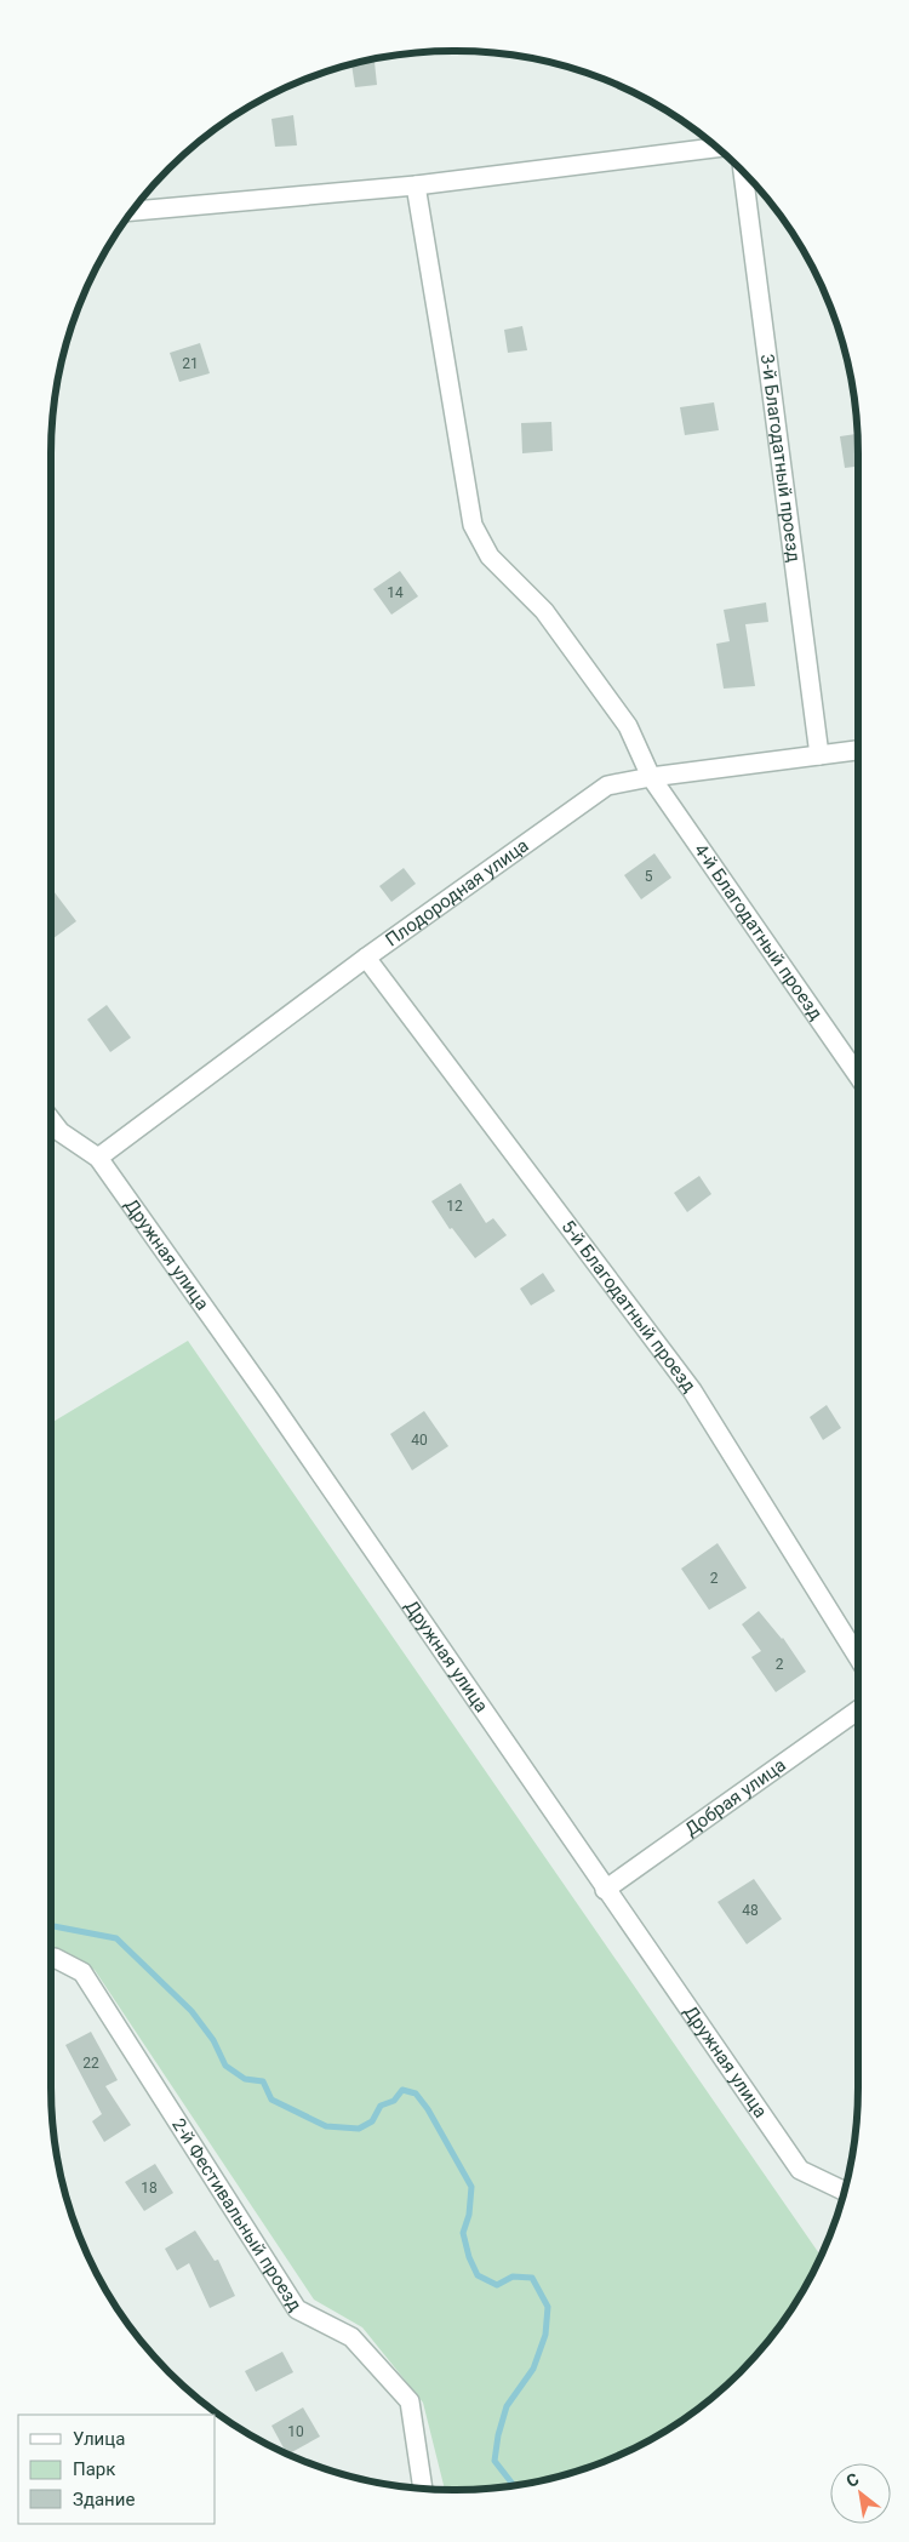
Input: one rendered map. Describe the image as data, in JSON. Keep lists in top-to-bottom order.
{
  "streets": {
    "street": [
      "3-й Благодатный проезд",
      "Плодородная улица",
      "4-й Благодатный проезд",
      "Дружная улица",
      "5-й Благодатный проезд",
      "Добрая улица",
      "2-й Фестивальный проезд"
    ]
  },
  "crossings": [
    ["3-й Благодатный проезд", "Плодородная улица"],
    ["Плодородная улица", "4-й Благодатный проезд"],
    ["Плодородная улица", "Дружная улица"],
    ["Плодородная улица", "5-й Благодатный проезд"],
    ["Дружная улица", "Добрая улица"]
  ],
  "house_numbers": [
    "21",
    "14",
    "5",
    "12",
    "40",
    "2",
    "2",
    "48",
    "22",
    "18",
    "10"
  ],
  "legend": ["Улица", "Парк", "Здание"],
  "north": "top left"
}
